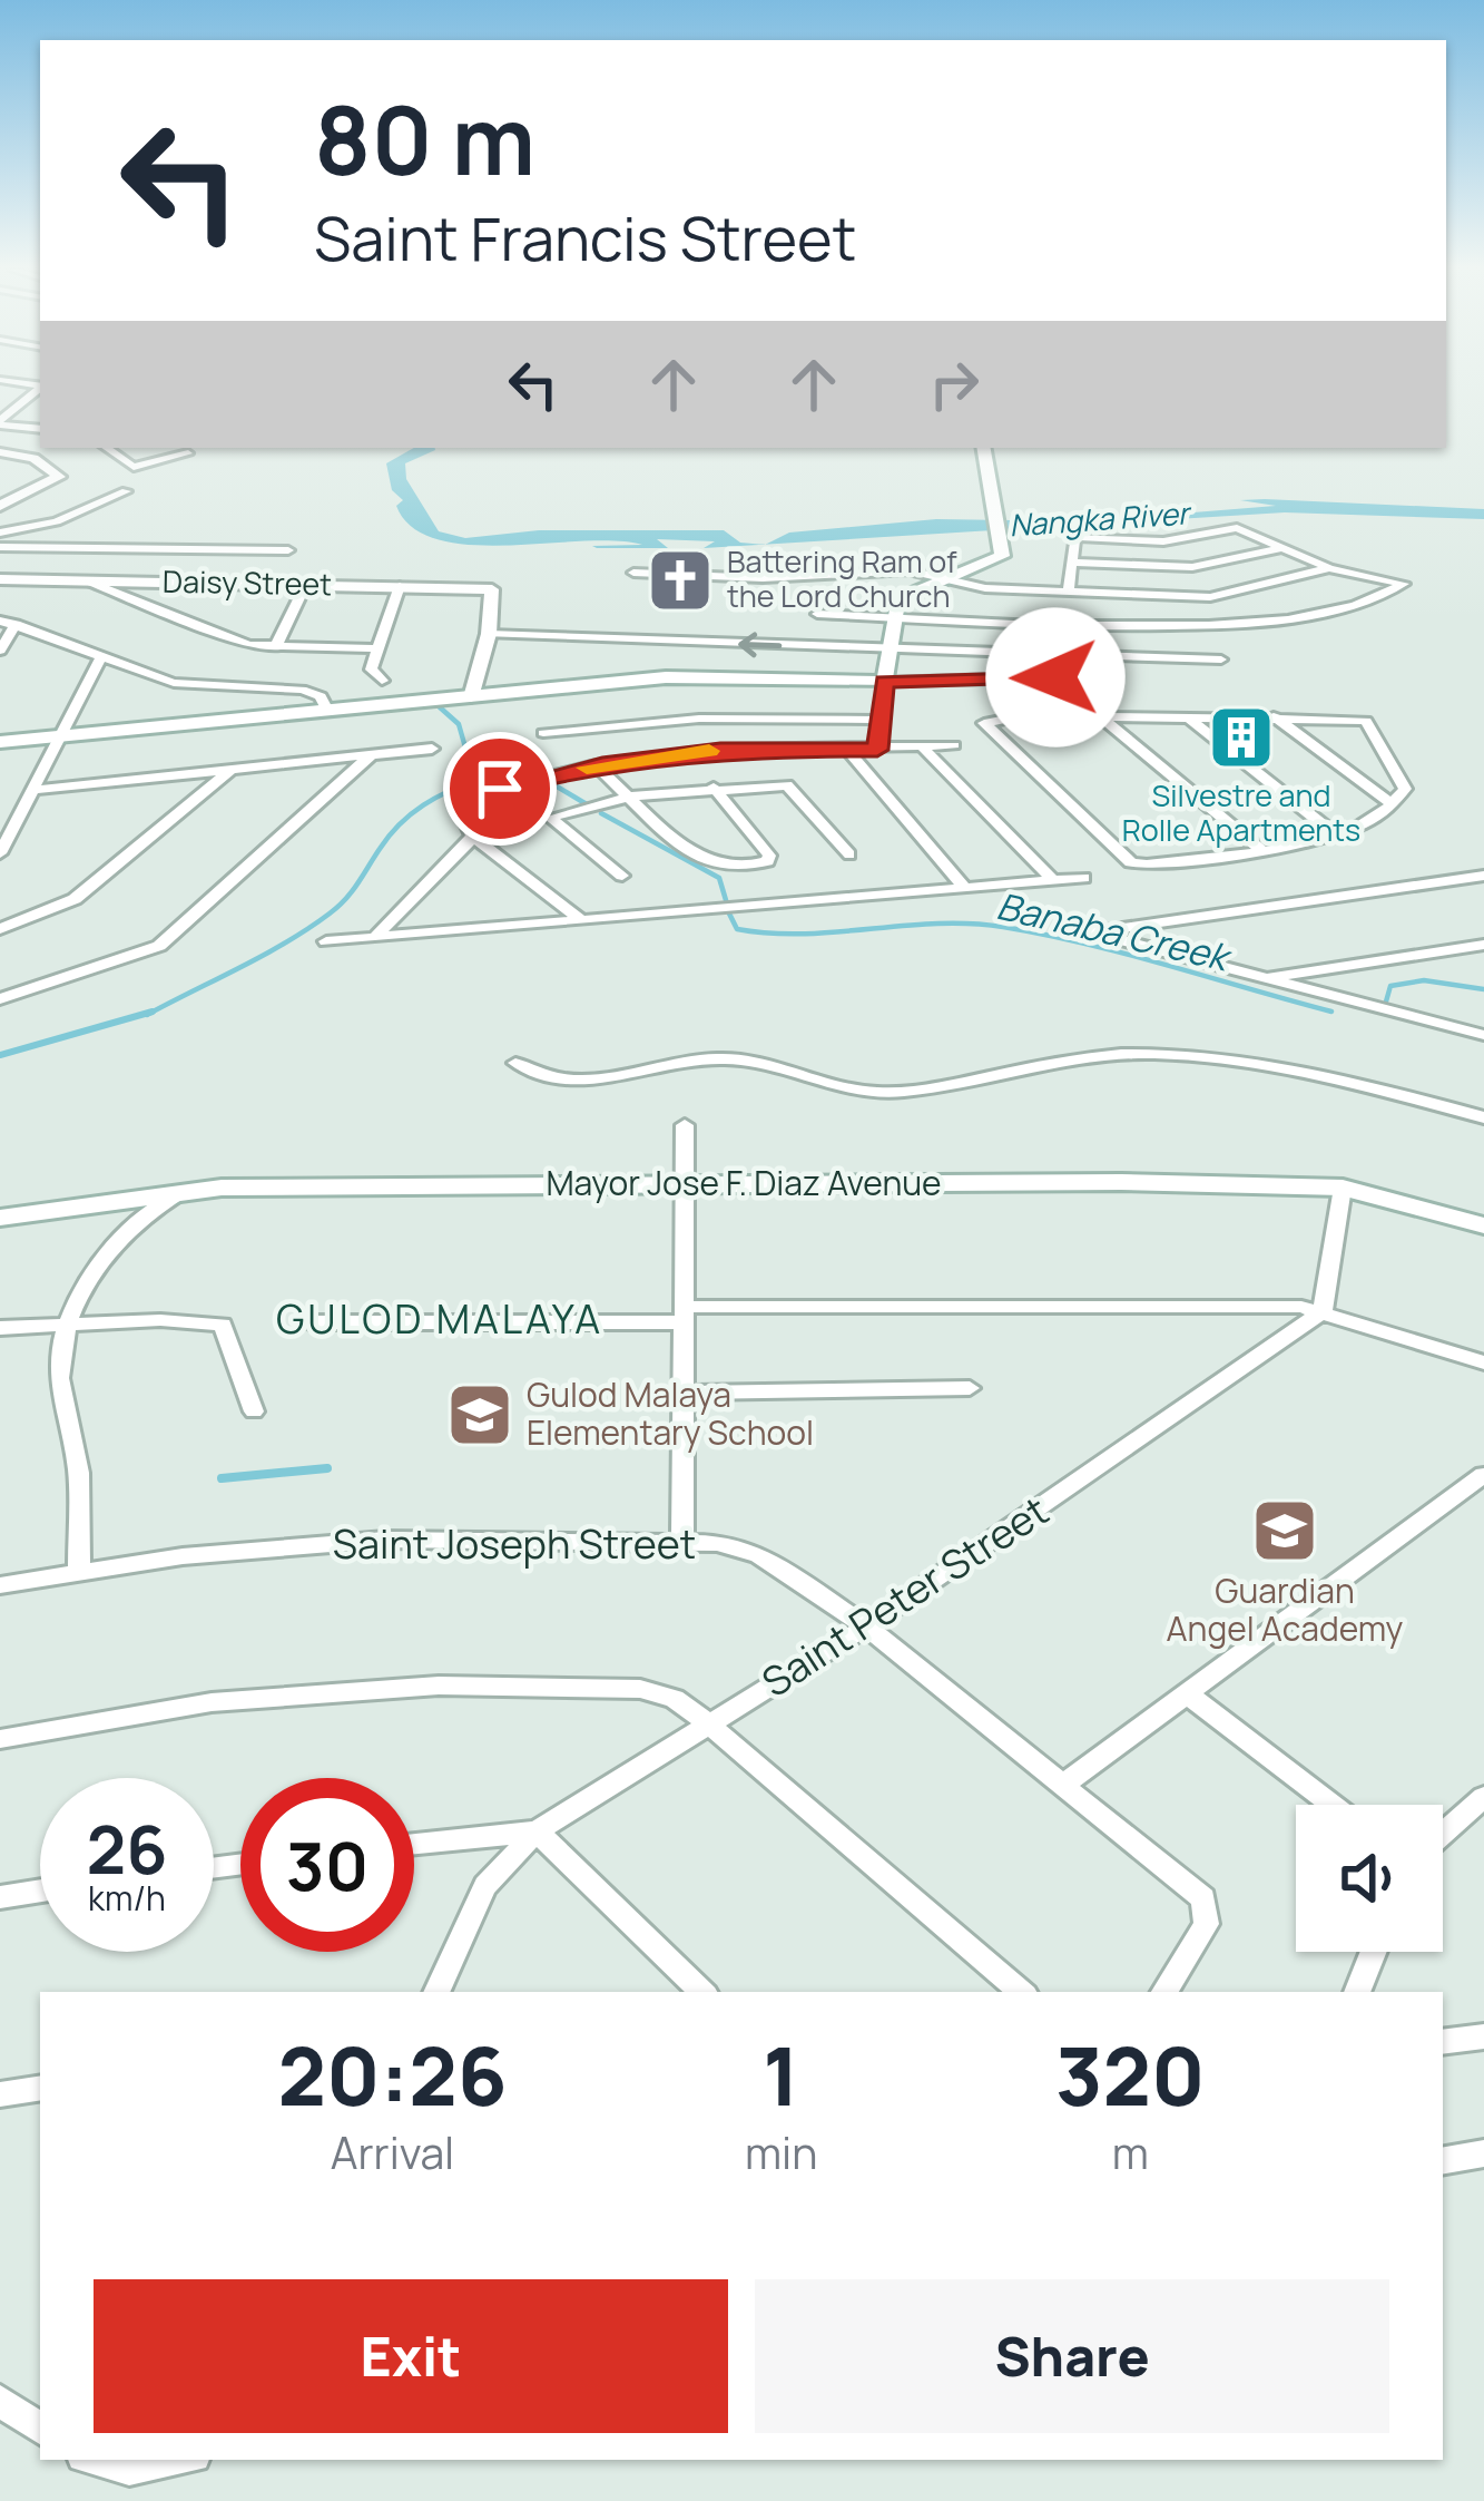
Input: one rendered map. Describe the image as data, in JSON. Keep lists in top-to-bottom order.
{
  "streets": {
    "main road": ["Mayor Jose F. Diaz Avenue"],
    "street": ["Daisy Street", "Saint Joseph Street", "Saint Peter Street"]
  },
  "crossings": [
    ["Saint Joseph Street", "Saint Peter Street"]
  ],
  "districts": ["GULOD MALAYA"],
  "water": ["Nangka River", "Banaba Creek"],
  "places": {
    "church": ["Battering Ram of the Lord Church"],
    "building": ["Silvestre and Rolle Apartments"],
    "school or university": ["Gulod Malaya Elementary School", "Guardian Angel Academy"]
  },
  "page": {
    "turn": ["80 m", "Saint Francis Street"],
    "speed": "26 km/h",
    "limit": "30",
    "eta": [
      "20:26",
      "Arrival",
      "1",
      "min",
      "320",
      "m"
    ],
    "buttons": ["Exit", "Share"]
  }
}
